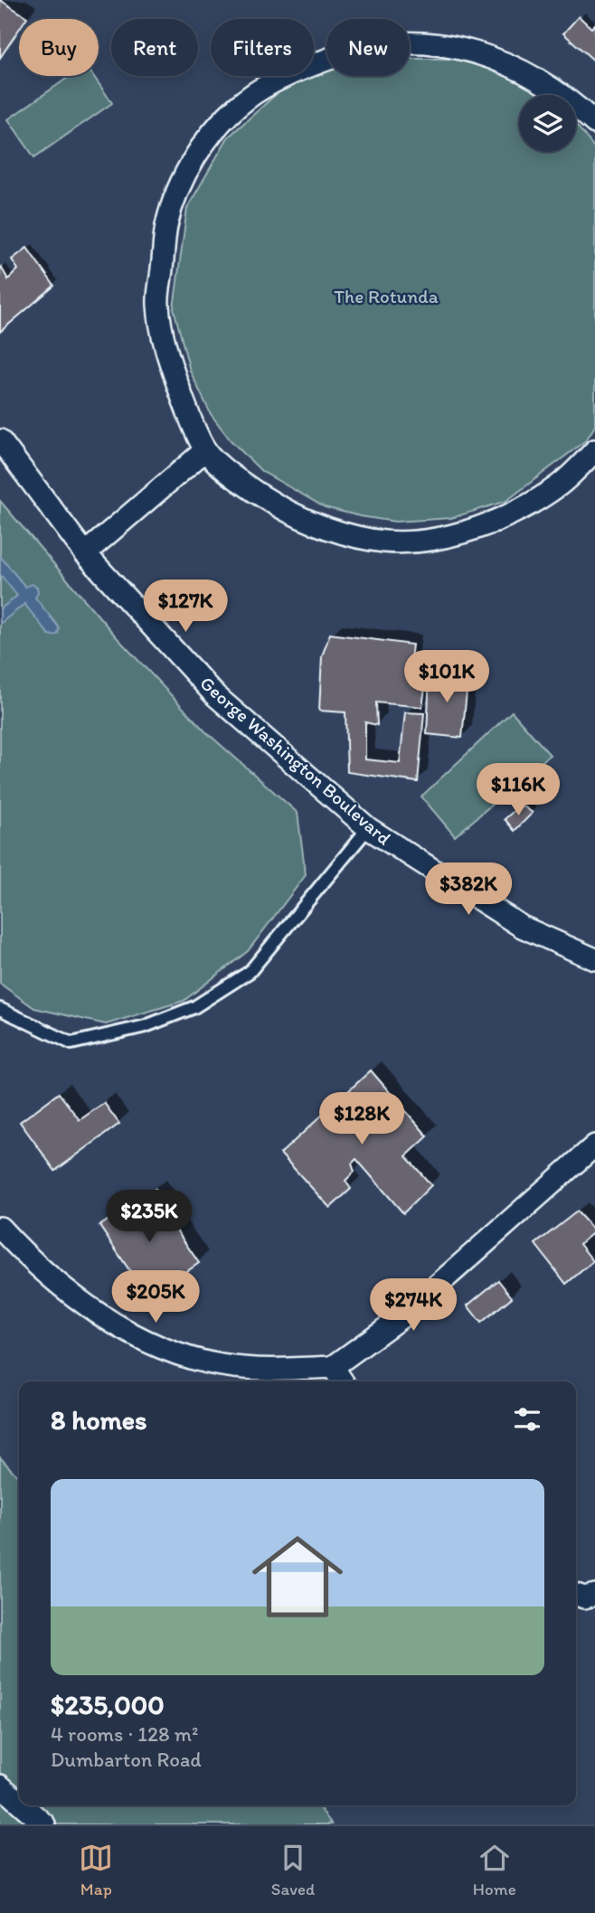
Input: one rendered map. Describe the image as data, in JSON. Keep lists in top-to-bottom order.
{
  "streets": {
    "street": ["George Washington Boulevard"]
  },
  "parks": ["The Rotunda"],
  "page": {
    "chip": [
      "Buy",
      "Rent",
      "Filters",
      "New"
    ],
    "price": [
      "$127K",
      "$101K",
      "$116K",
      "$382K",
      "$128K",
      "$235K",
      "$205K",
      "$274K"
    ],
    "heading": "8 homes",
    "list": [
      {
        "name": "$235,000",
        "note": "4 rooms · 128 m² · Dumbarton Road"
      }
    ],
    "tabs": ["Map", "Saved", "Home"]
  }
}
